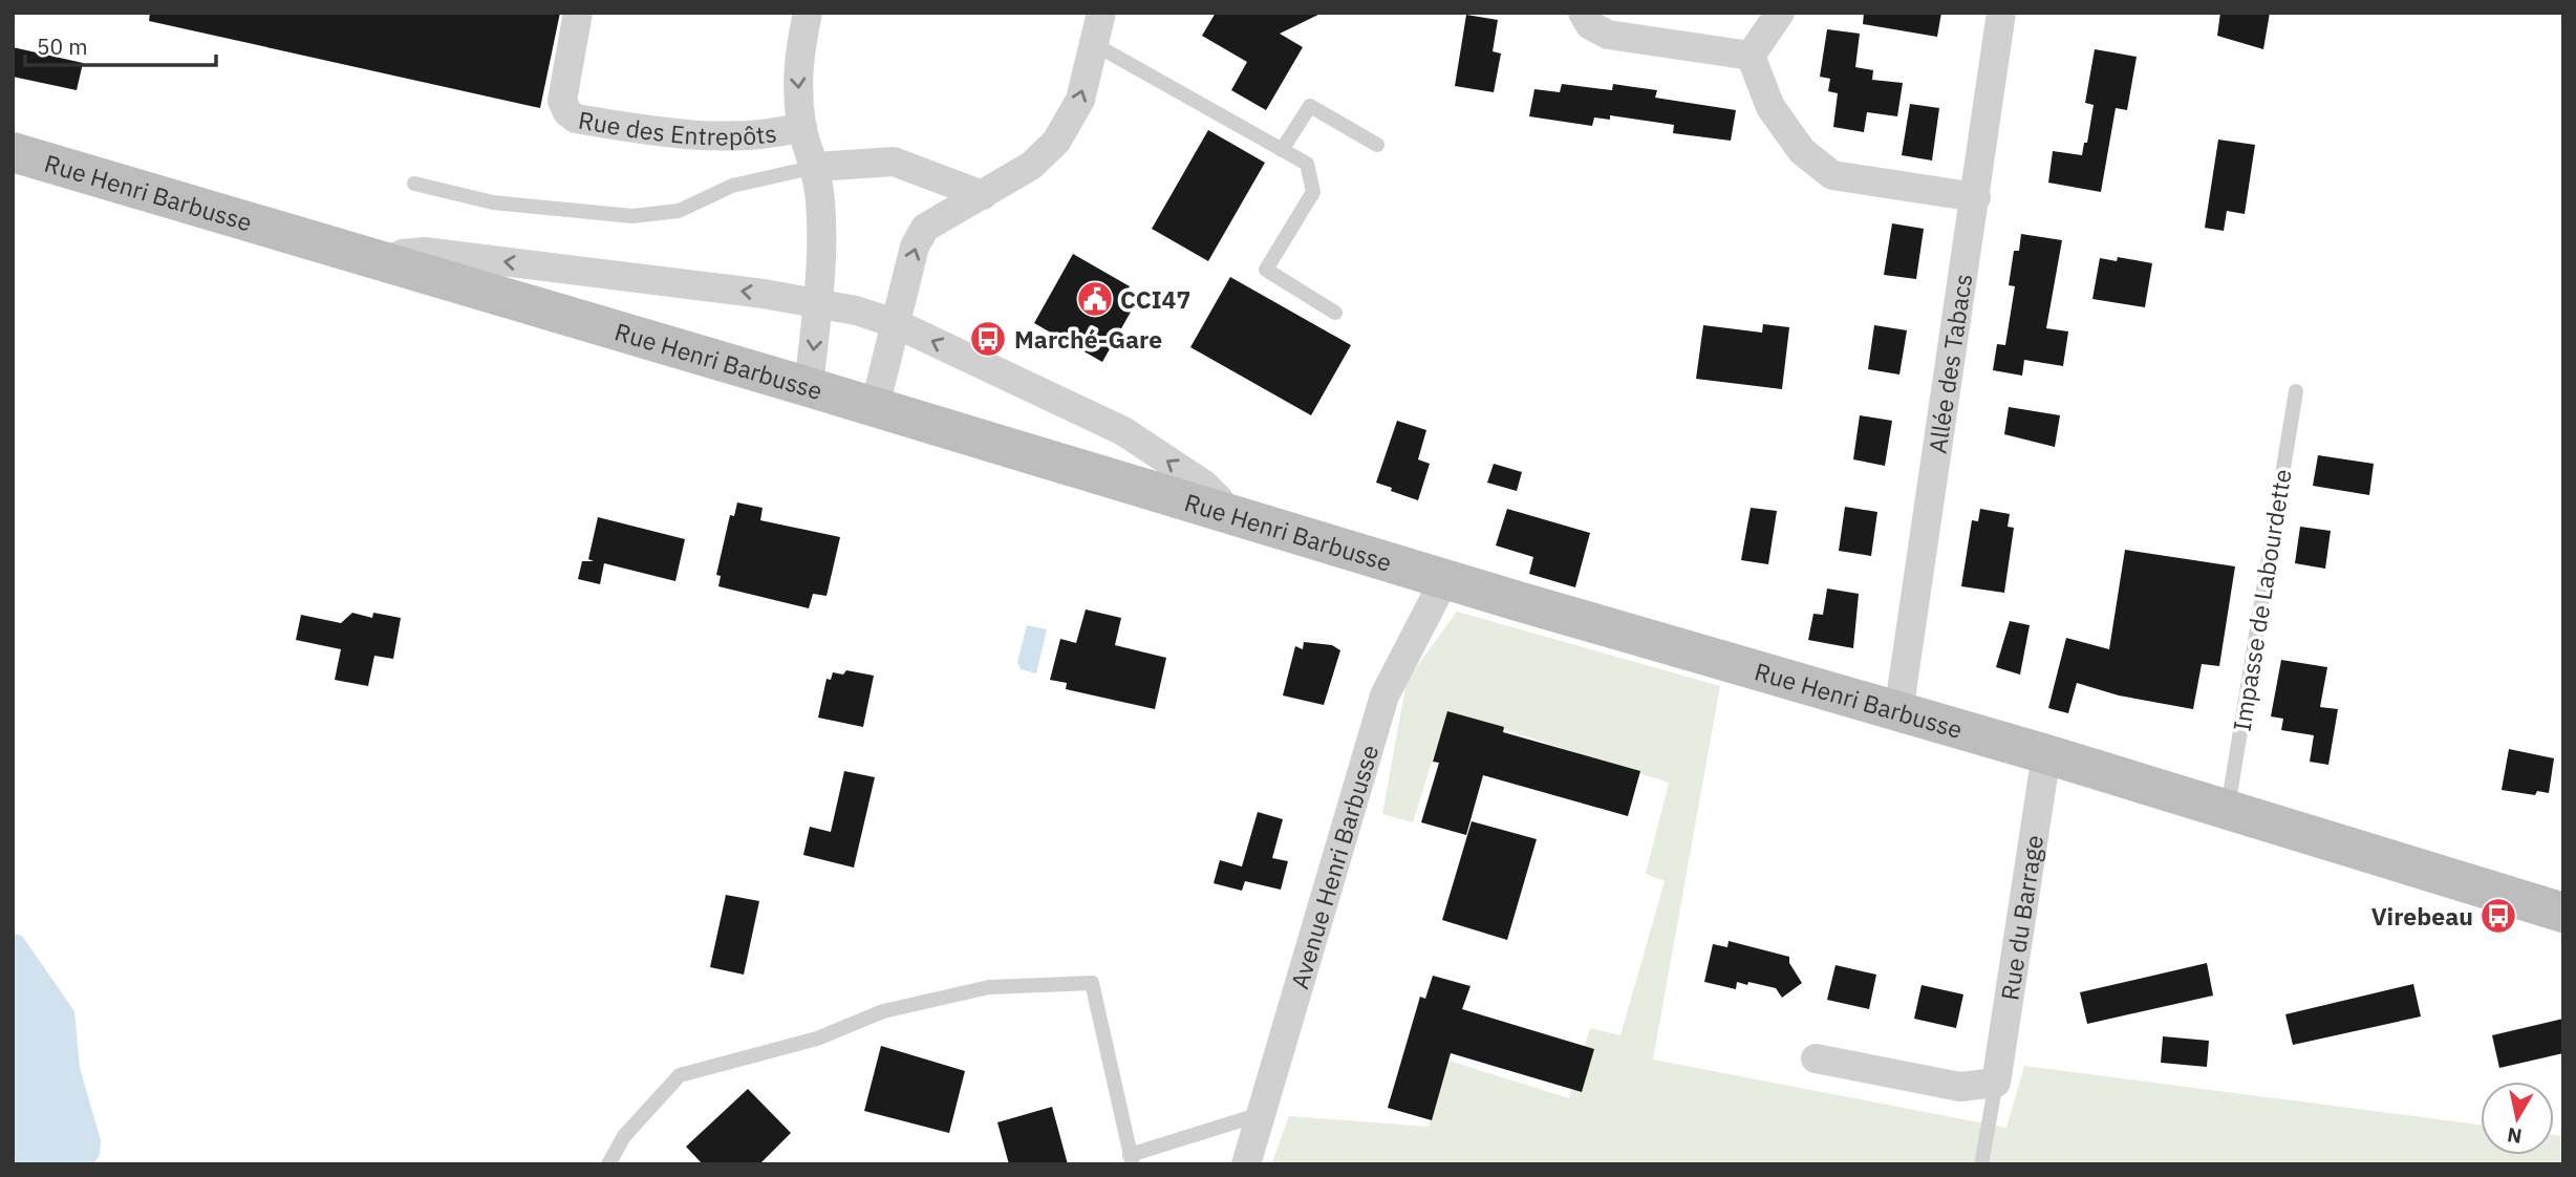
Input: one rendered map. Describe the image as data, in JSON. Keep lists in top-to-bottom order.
{
  "streets": {
    "main road": ["Rue Henri Barbusse"],
    "street": [
      "Rue des Entrepôts",
      "Allée des Tabacs",
      "Avenue Henri Barbusse",
      "Rue du Barrage"
    ],
    "lane": ["Impasse de Labourdette"]
  },
  "crossings": [
    ["Rue Henri Barbusse", "Allée des Tabacs"],
    ["Rue Henri Barbusse", "Impasse de Labourdette"],
    ["Rue Henri Barbusse", "Avenue Henri Barbusse"],
    ["Rue Henri Barbusse", "Rue du Barrage"]
  ],
  "places": {
    "public building": ["CCI47"],
    "bus stop": ["Marché-Gare", "Virebeau"]
  },
  "scale_bar": "50 m",
  "north": "bottom"
}
